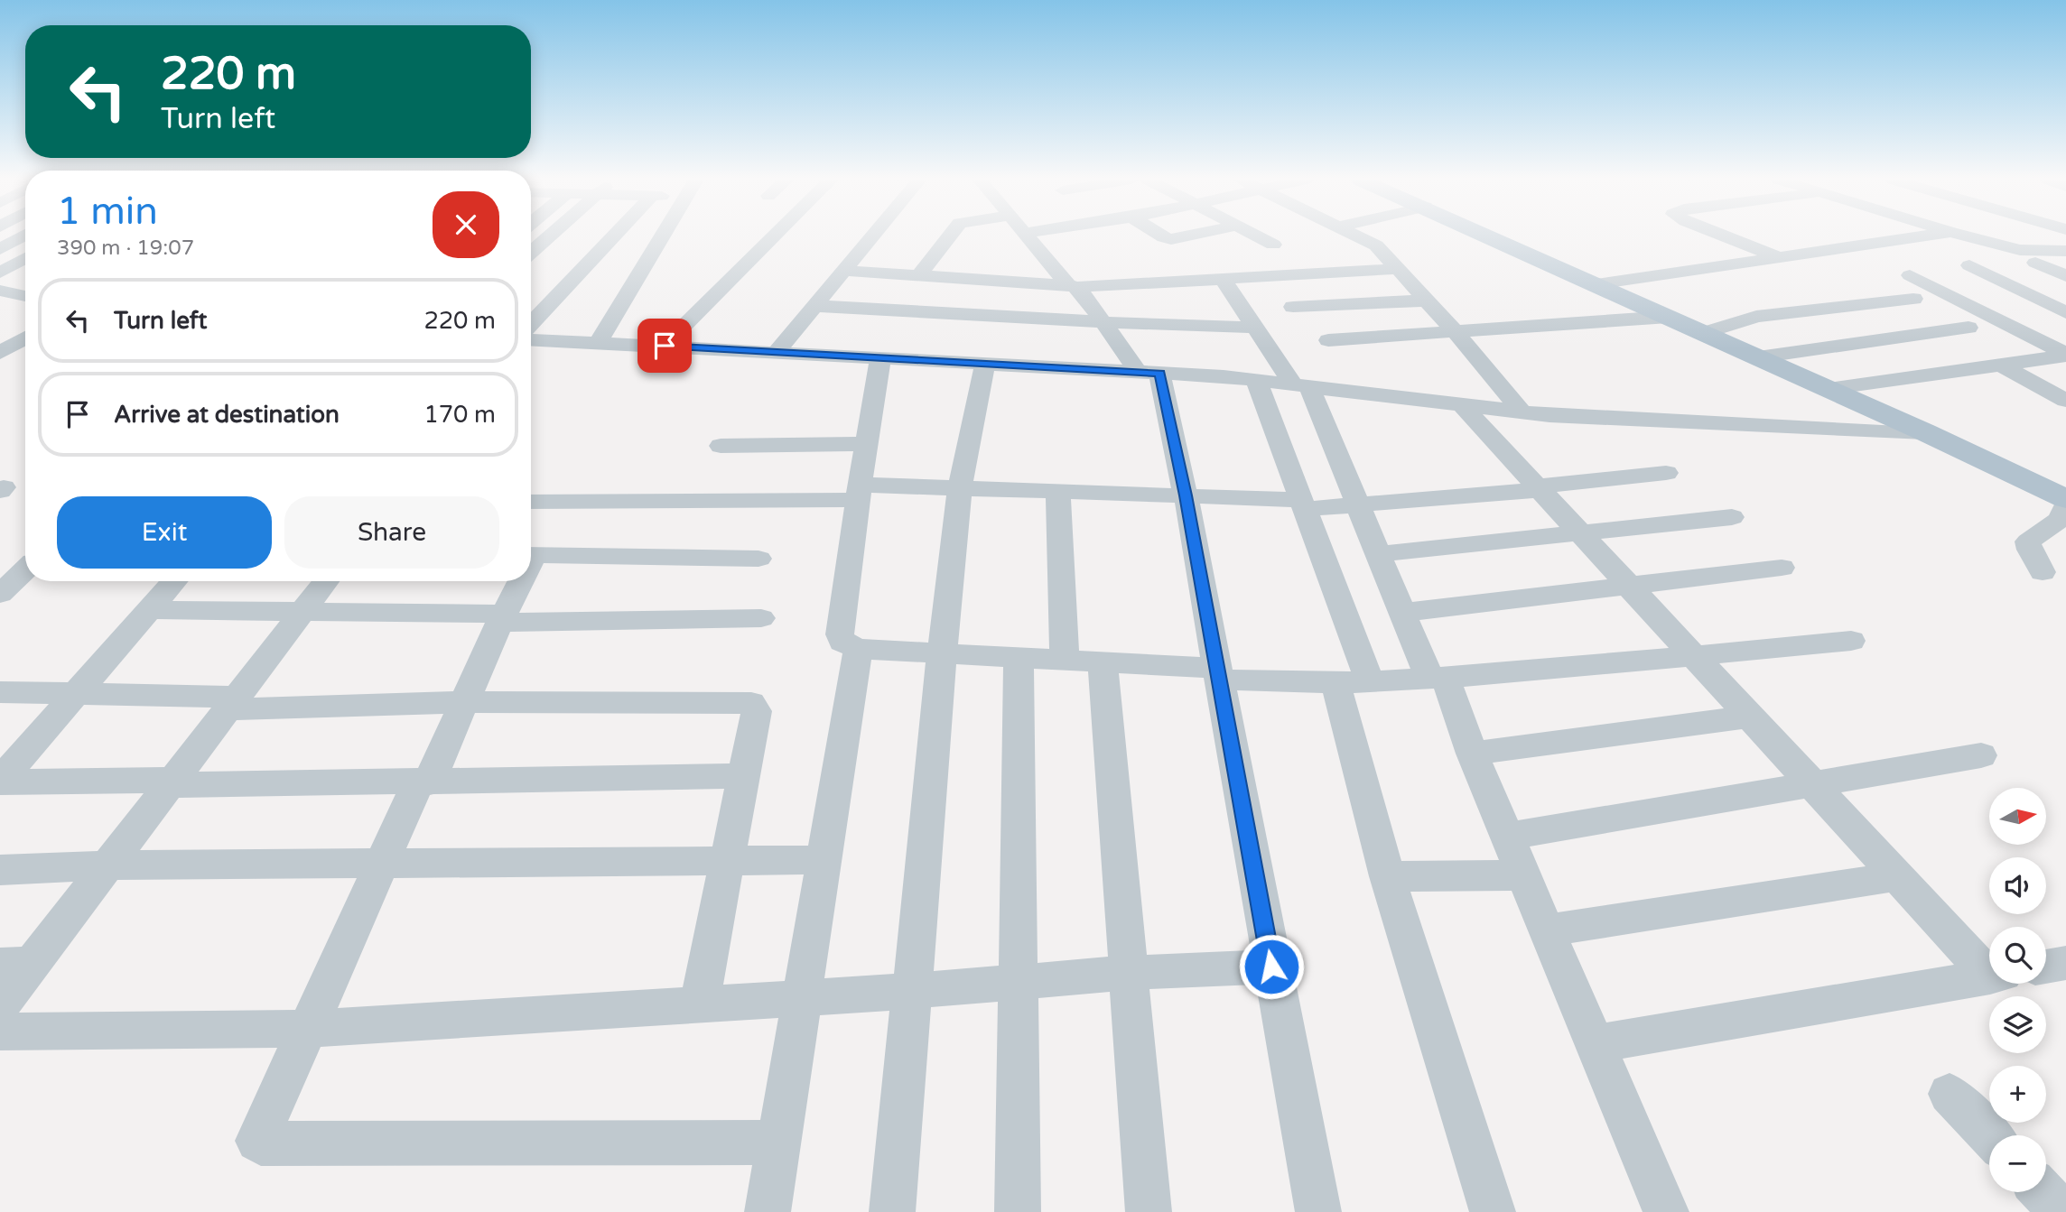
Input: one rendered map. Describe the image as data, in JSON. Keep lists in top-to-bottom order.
{
  "north": "right",
  "page": {
    "turn": ["220 m", "Turn left"],
    "heading": ["1 min", "390 m · 19:07"],
    "list": [
      {
        "name": "Turn left",
        "value": "220 m"
      },
      {
        "name": "Arrive at destination",
        "value": "170 m"
      }
    ],
    "buttons": ["Exit", "Share"],
    "map_buttons": ["+", "−"]
  }
}
